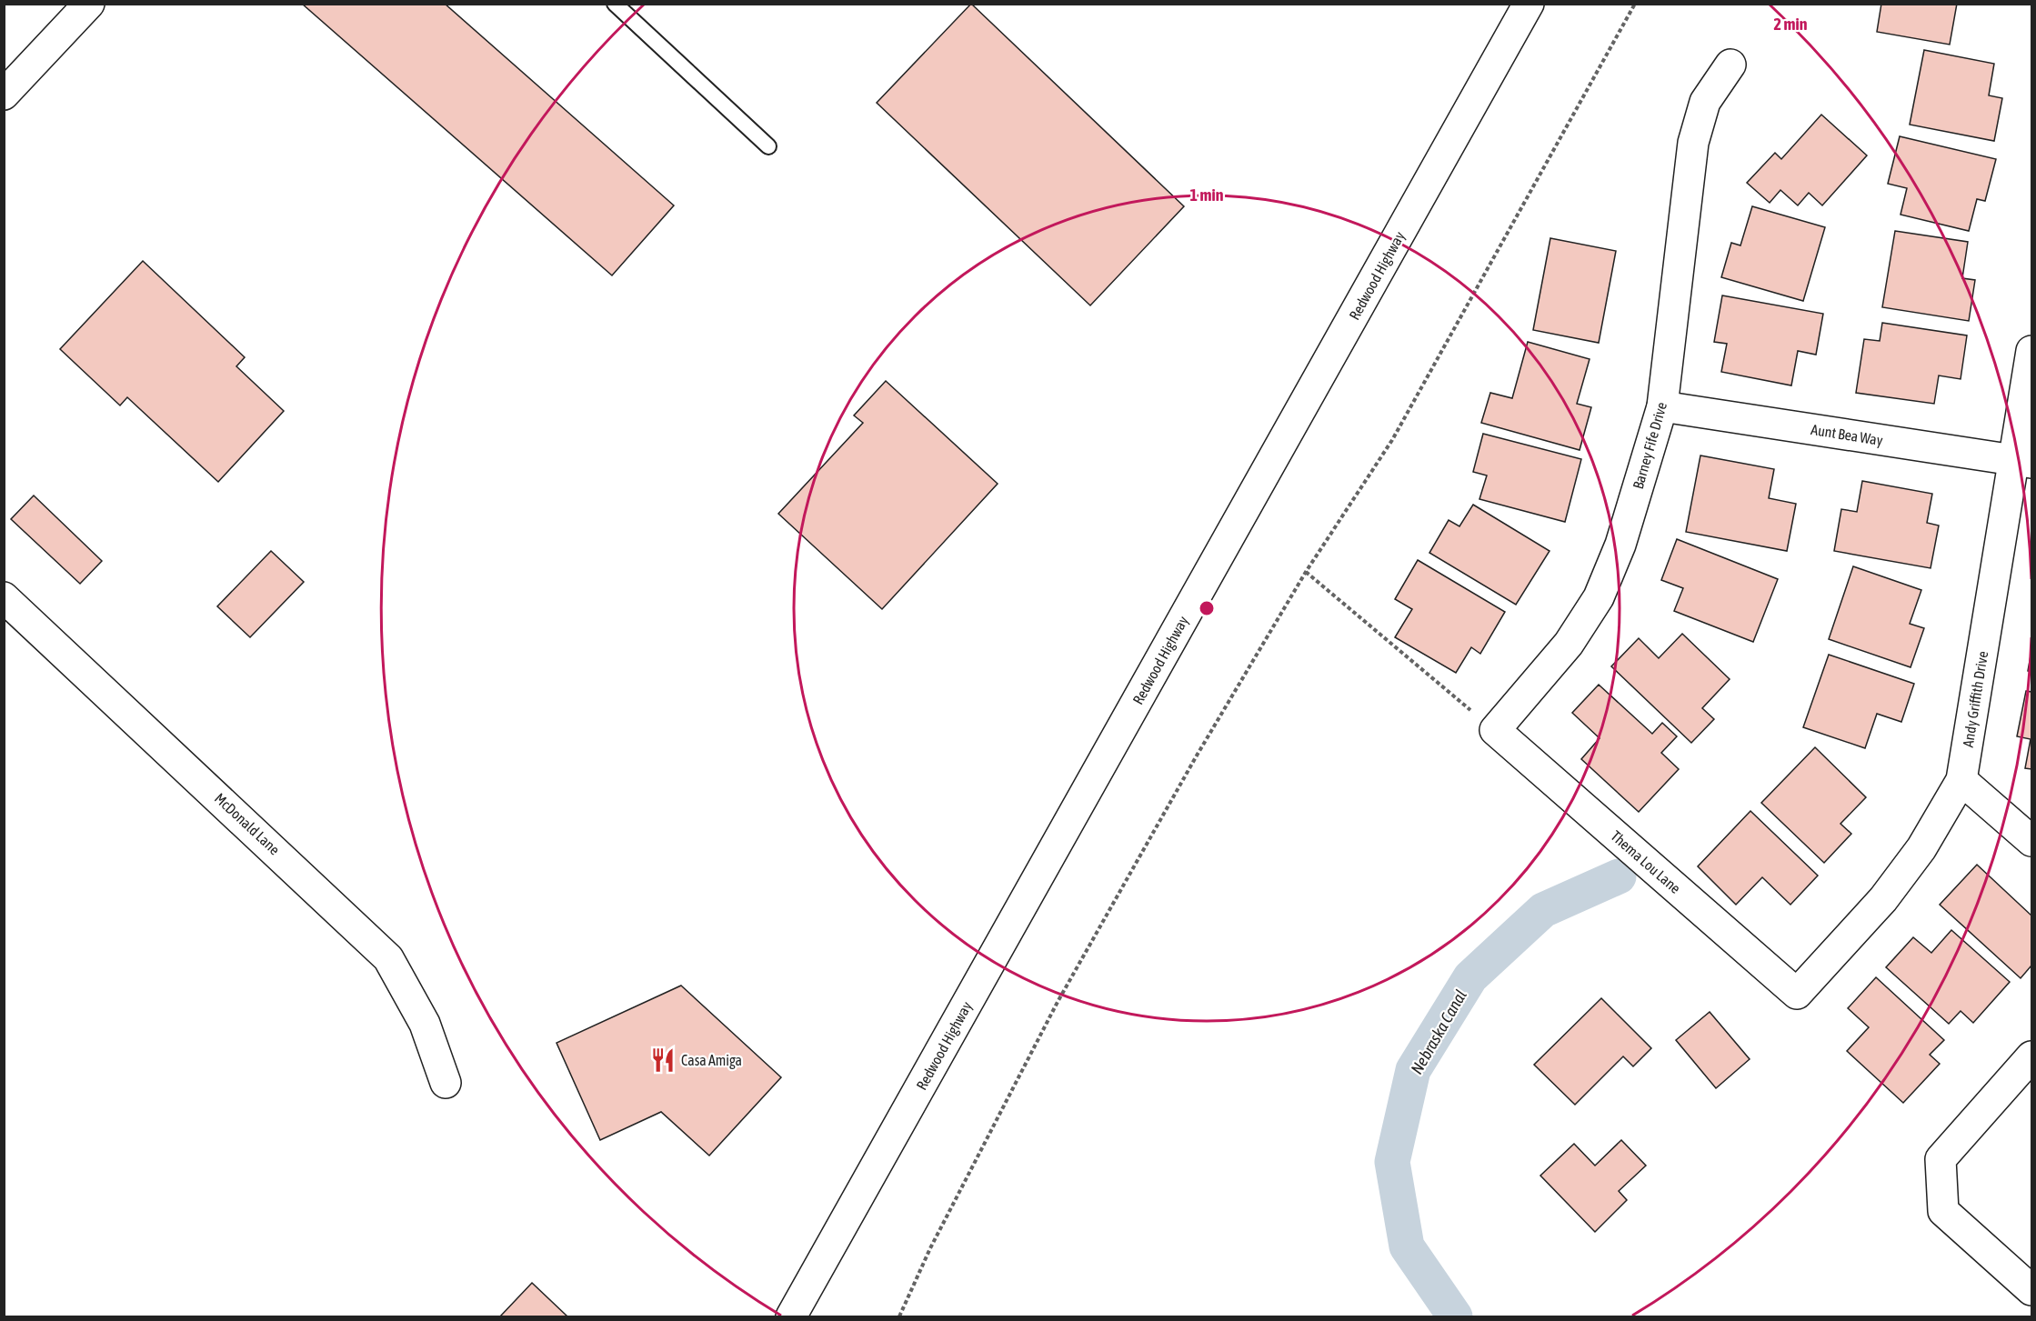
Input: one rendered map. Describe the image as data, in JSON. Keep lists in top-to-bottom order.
{
  "streets": {
    "main road": [
      "Redwood Highway",
      "Aunt Bea Way",
      "Barney Fife Drive",
      "Andy Griffith Drive",
      "McDonald Lane",
      "Thema Lou Lane"
    ]
  },
  "crossings": [
    ["Aunt Bea Way", "Barney Fife Drive"],
    ["Aunt Bea Way", "Andy Griffith Drive"],
    ["Barney Fife Drive", "Thema Lou Lane"],
    ["Andy Griffith Drive", "Thema Lou Lane"]
  ],
  "water": ["Nebraska Canal"],
  "places": {
    "restaurant": ["Casa Amiga"]
  },
  "rings": ["2 min", "1 min"]
}
